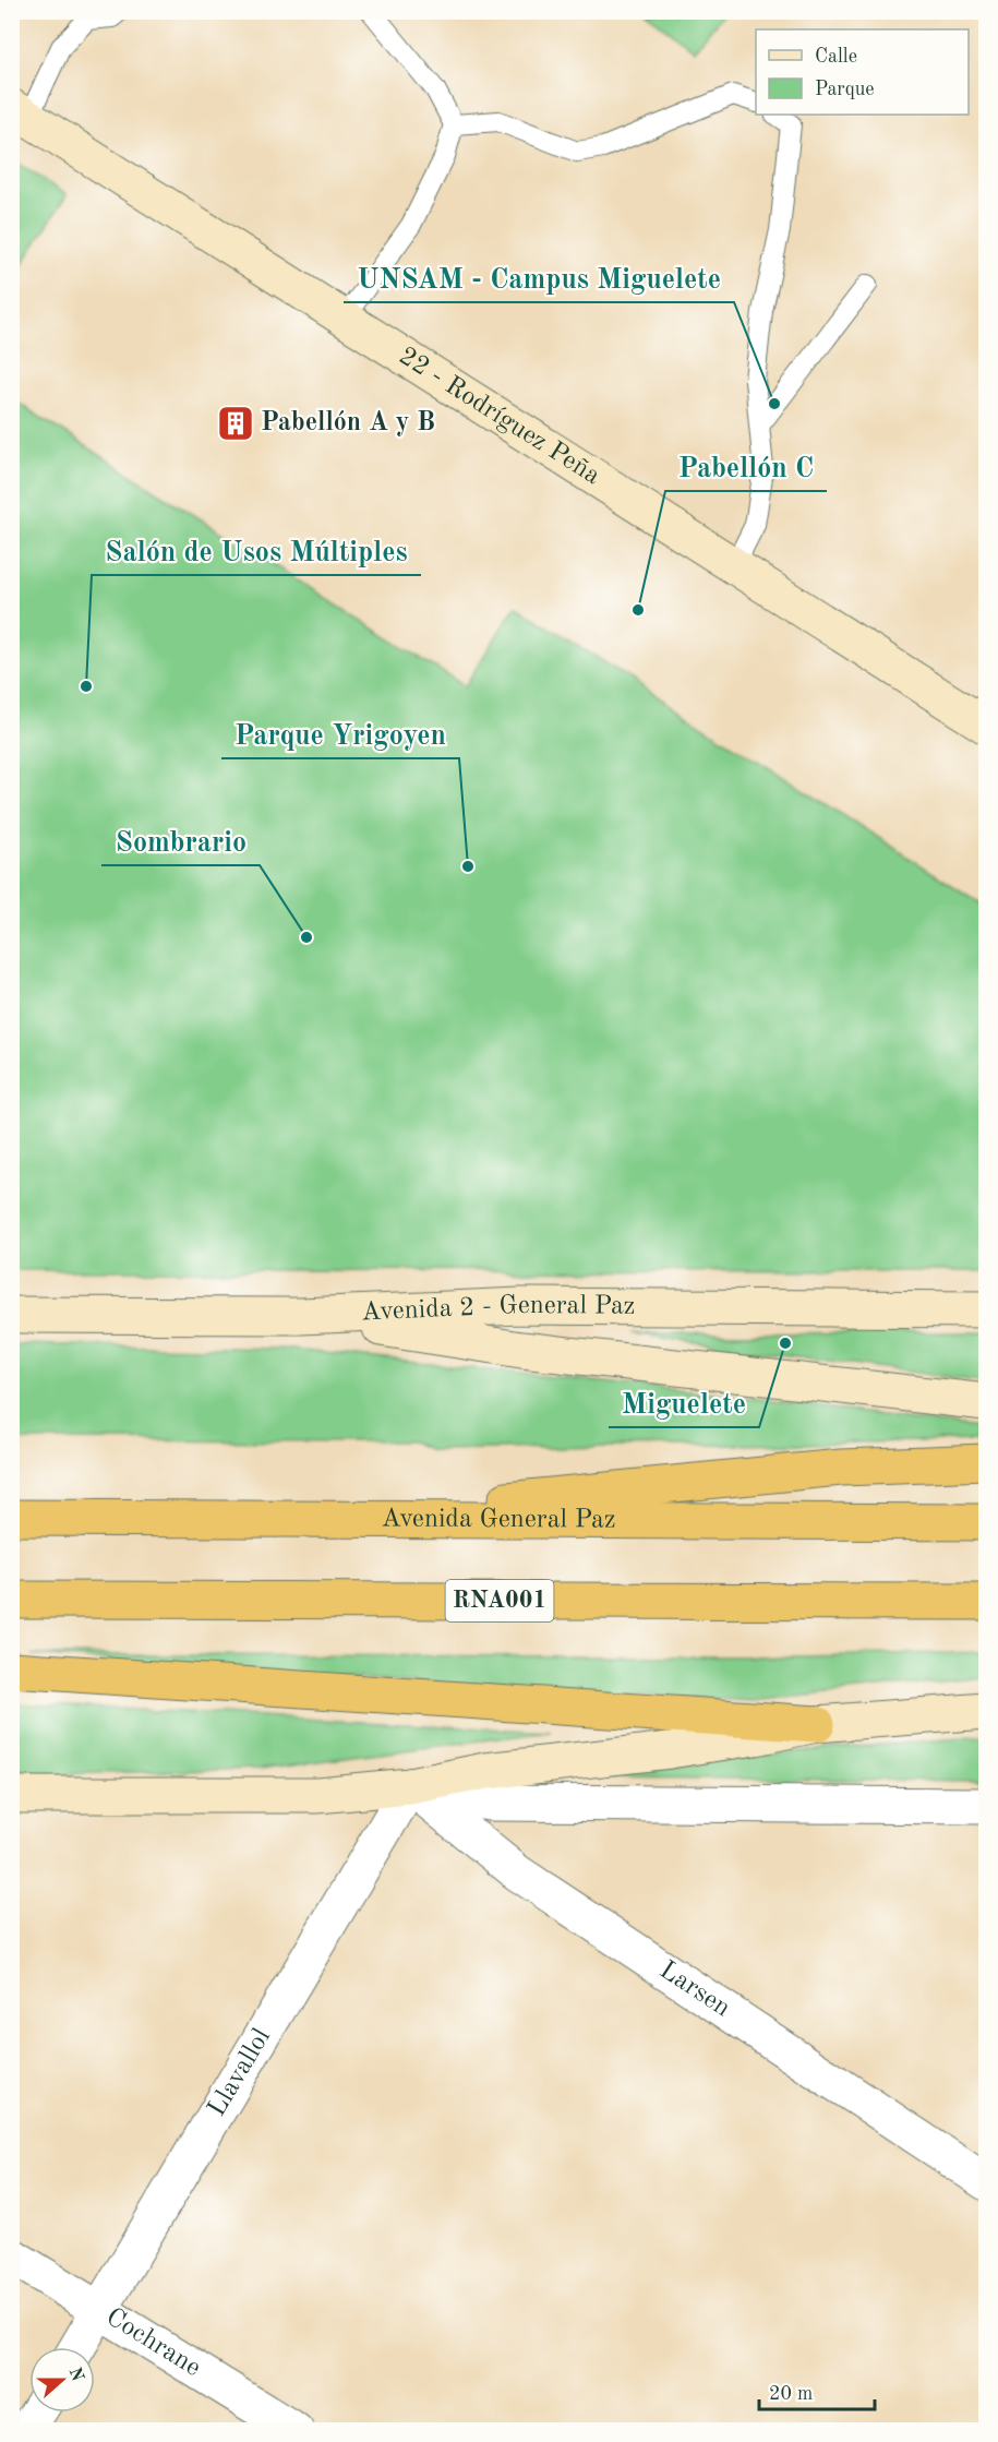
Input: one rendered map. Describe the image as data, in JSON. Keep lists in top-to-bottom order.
{
  "streets": {
    "highway": ["Avenida General Paz", "RNA001"],
    "street": [
      "22 - Rodríguez Peña",
      "Avenida 2 - General Paz",
      "Larsen",
      "Llavallol",
      "Cochrane"
    ]
  },
  "crossings": [
    ["Larsen", "Llavallol"],
    ["Llavallol", "Cochrane"]
  ],
  "places": {
    "other": [
      "UNSAM - Campus Miguelete",
      "Pabellón C",
      "Salón de Usos Múltiples",
      "Parque Yrigoyen",
      "Sombrario",
      "Miguelete"
    ],
    "building": ["Pabellón A y B"]
  },
  "legend": ["Calle", "Parque"],
  "scale_bar": "20 m",
  "north": "right"
}
